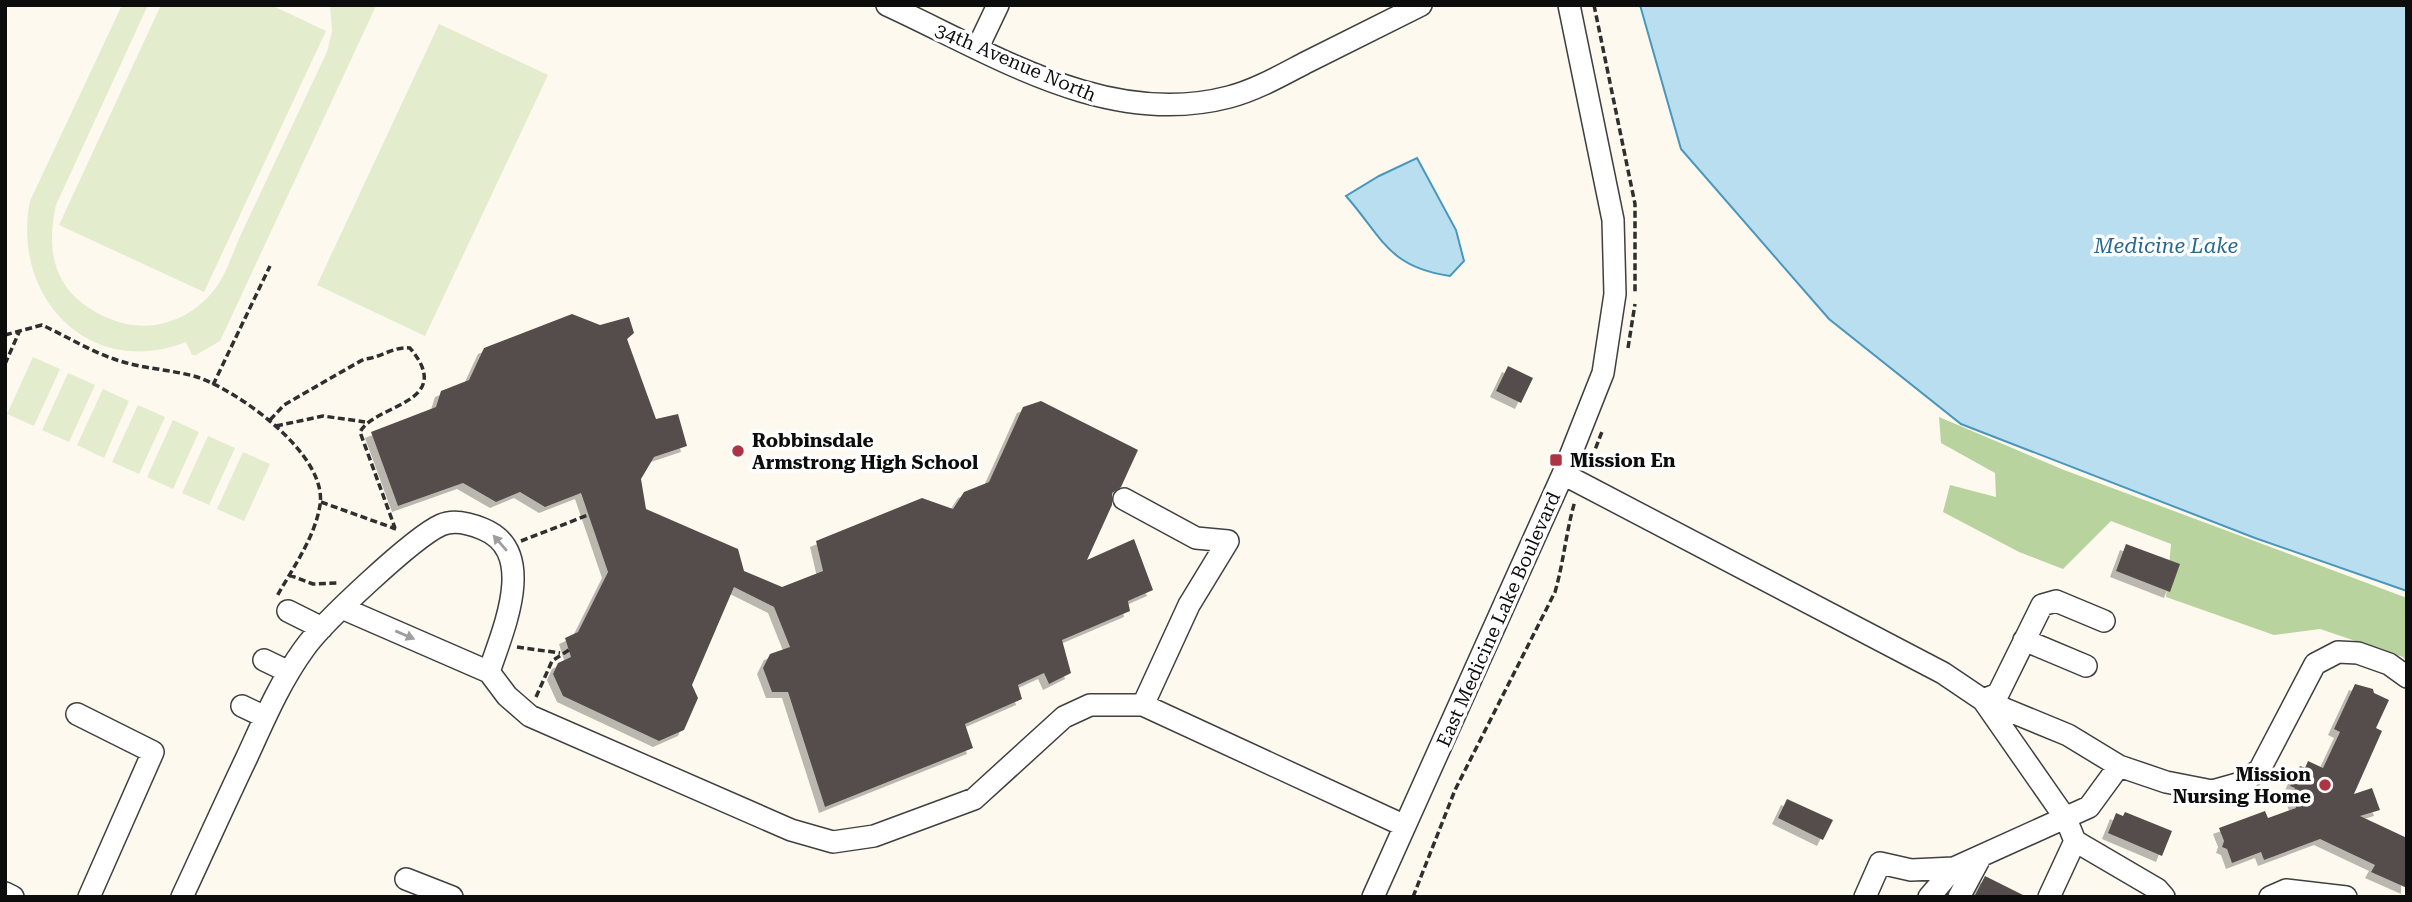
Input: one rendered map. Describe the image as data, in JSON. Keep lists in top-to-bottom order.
{
  "streets": {
    "street": ["34th Avenue North", "East Medicine Lake Boulevard"]
  },
  "water": ["Medicine Lake"],
  "places": {
    "other": ["Robbinsdale Armstrong High School", "Mission Nursing Home"],
    "transit": ["Mission En"]
  }
}
